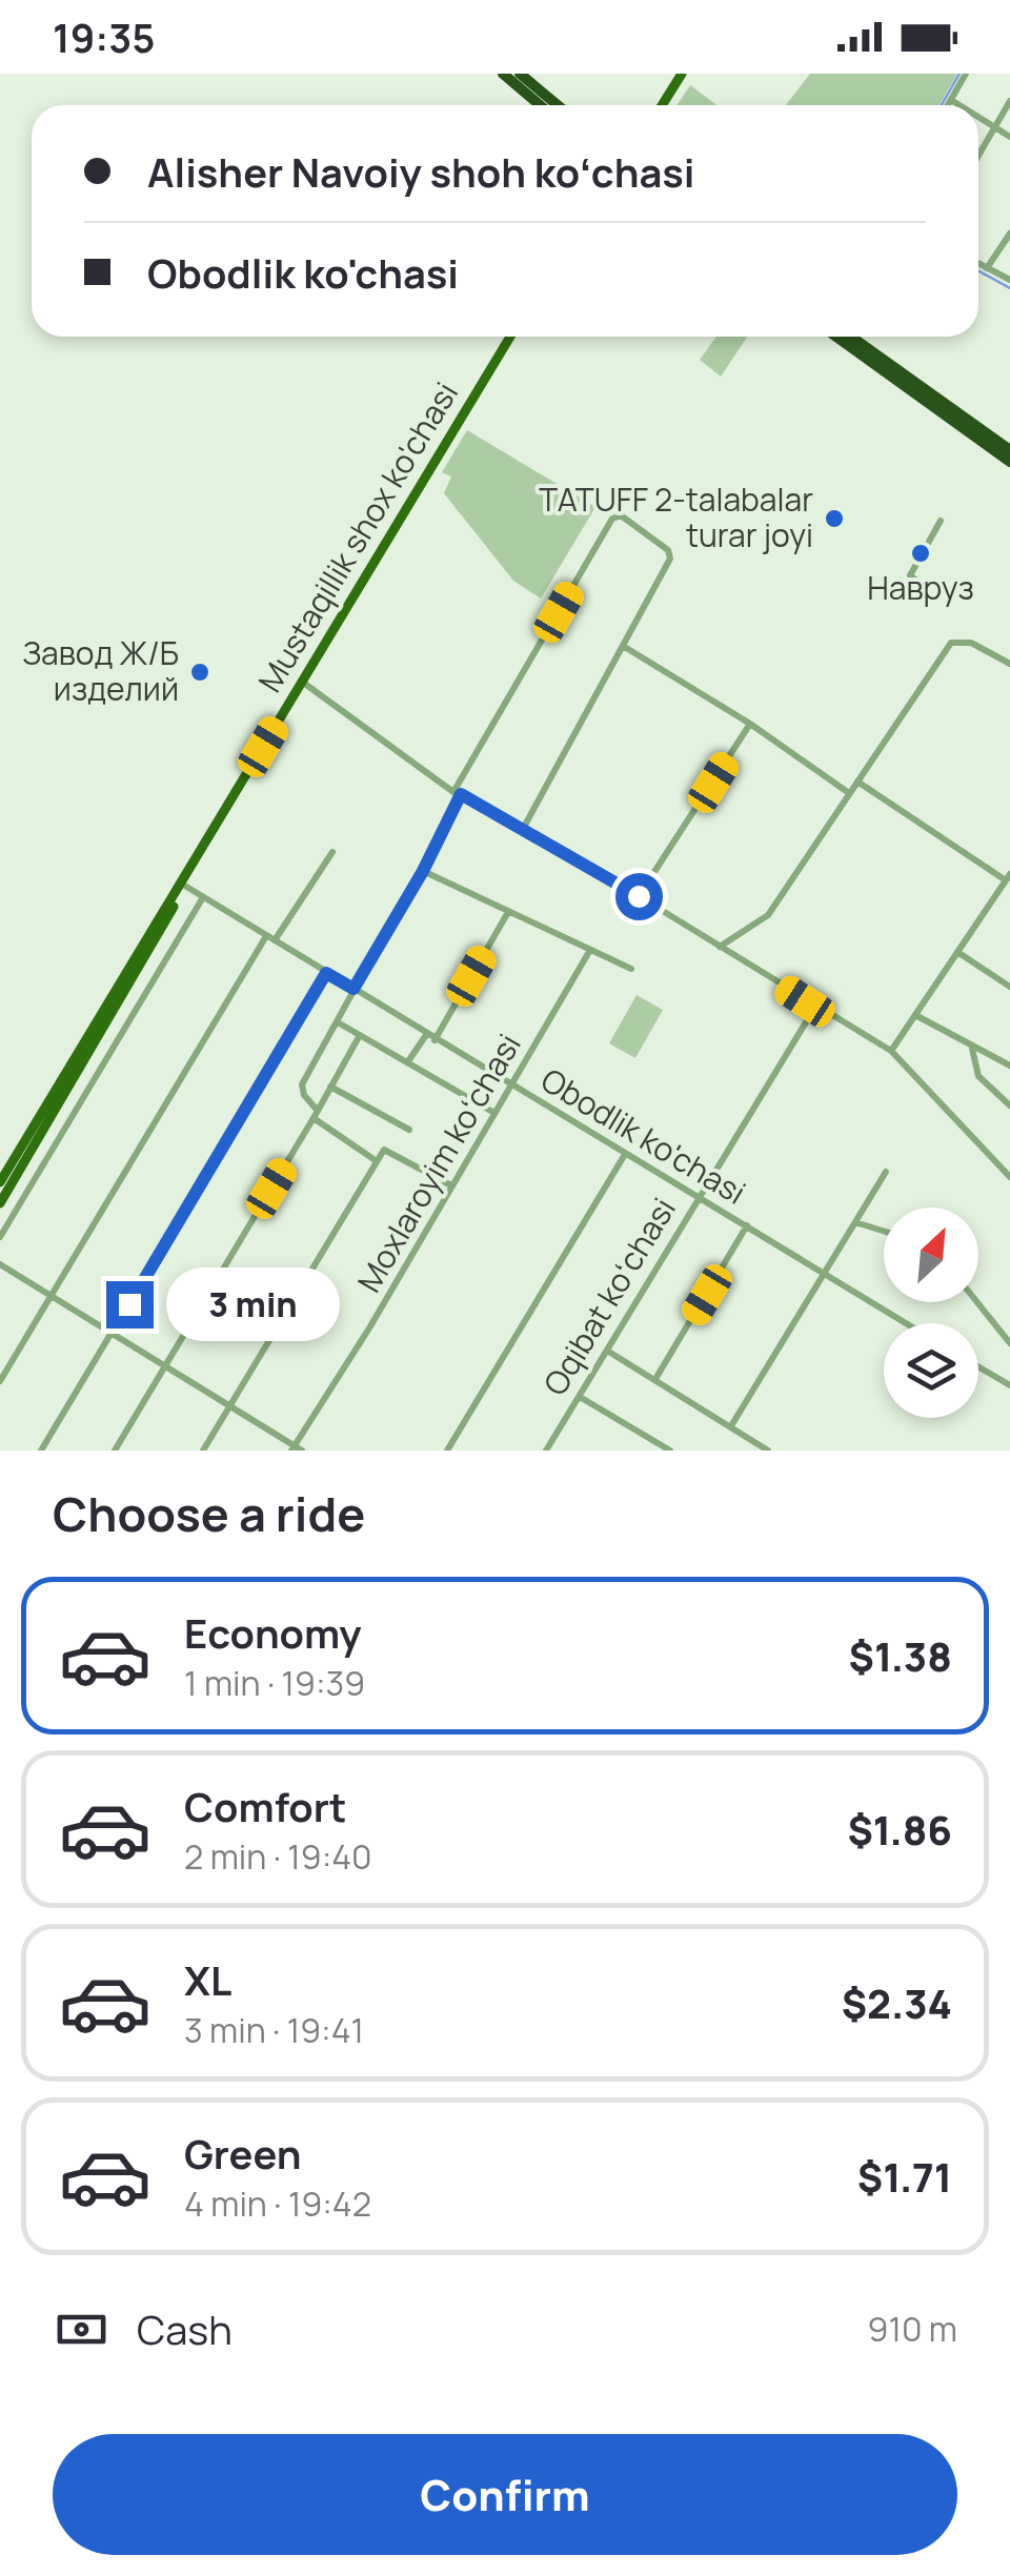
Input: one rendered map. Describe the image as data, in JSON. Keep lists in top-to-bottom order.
{
  "streets": {
    "main road": ["Mustaqillik shox ko'chasi"],
    "street": ["Obodlik ko'chasi", "Moxlaroyim koʻchasi", "Oqibat koʻchasi"]
  },
  "crossings": [
    ["Mustaqillik shox ko'chasi", "Obodlik ko'chasi"],
    ["Obodlik ko'chasi", "Moxlaroyim koʻchasi"],
    ["Obodlik ko'chasi", "Oqibat koʻchasi"]
  ],
  "places": ["TATUFF 2-talabalar turar joyi", "Навруз", "Завод Ж/Б изделий"],
  "north": "top right",
  "page": {
    "status": "19:35",
    "banner": ["Alisher Navoiy shoh koʻchasi", "Obodlik ko'chasi"],
    "bubble": "3 min",
    "heading": "Choose a ride",
    "list": [
      {
        "name": "Economy",
        "note": "1 min · 19:39",
        "value": "$1.38"
      },
      {
        "name": "Comfort",
        "note": "2 min · 19:40",
        "value": "$1.86"
      },
      {
        "name": "XL",
        "note": "3 min · 19:41",
        "value": "$2.34"
      },
      {
        "name": "Green",
        "note": "4 min · 19:42",
        "value": "$1.71"
      }
    ],
    "pay": ["Cash", "910 m"],
    "buttons": "Confirm"
  }
}
